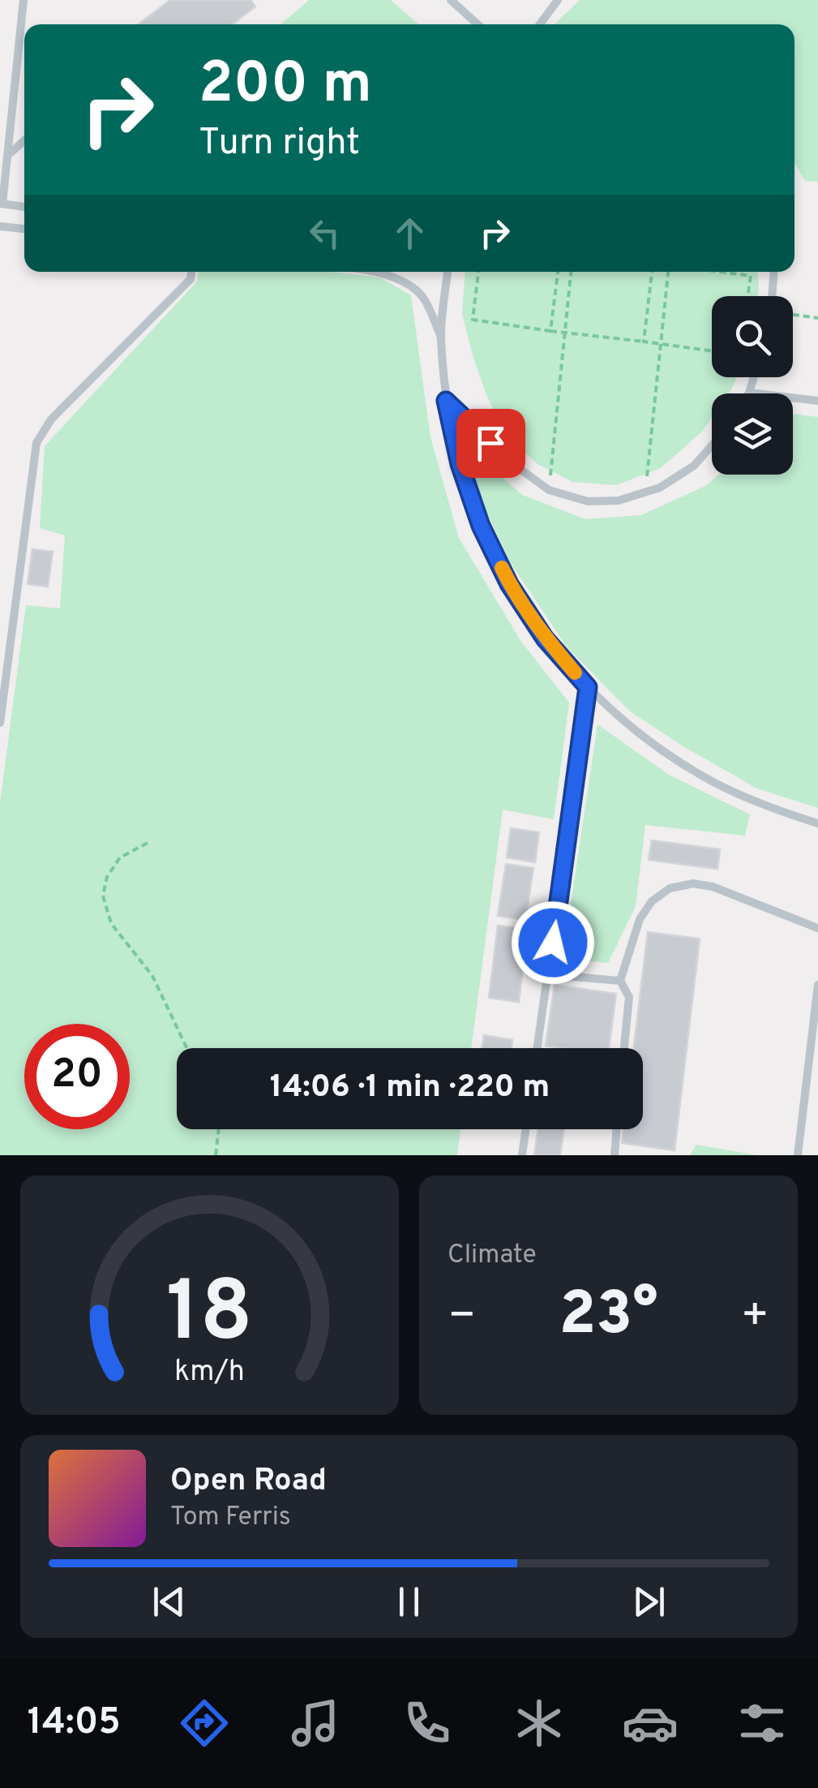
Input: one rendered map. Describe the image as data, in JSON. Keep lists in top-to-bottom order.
{
  "page": {
    "turn": ["200 m", "Turn right"],
    "limit": "20",
    "trip": "14:06 · 1 min · 220 m",
    "tile": "Climate",
    "heat": ["−", "23°", "+"],
    "song": ["Open Road", "Tom Ferris"],
    "tabs": "14:05",
    "gauge": ["18", "km/h"]
  }
}
